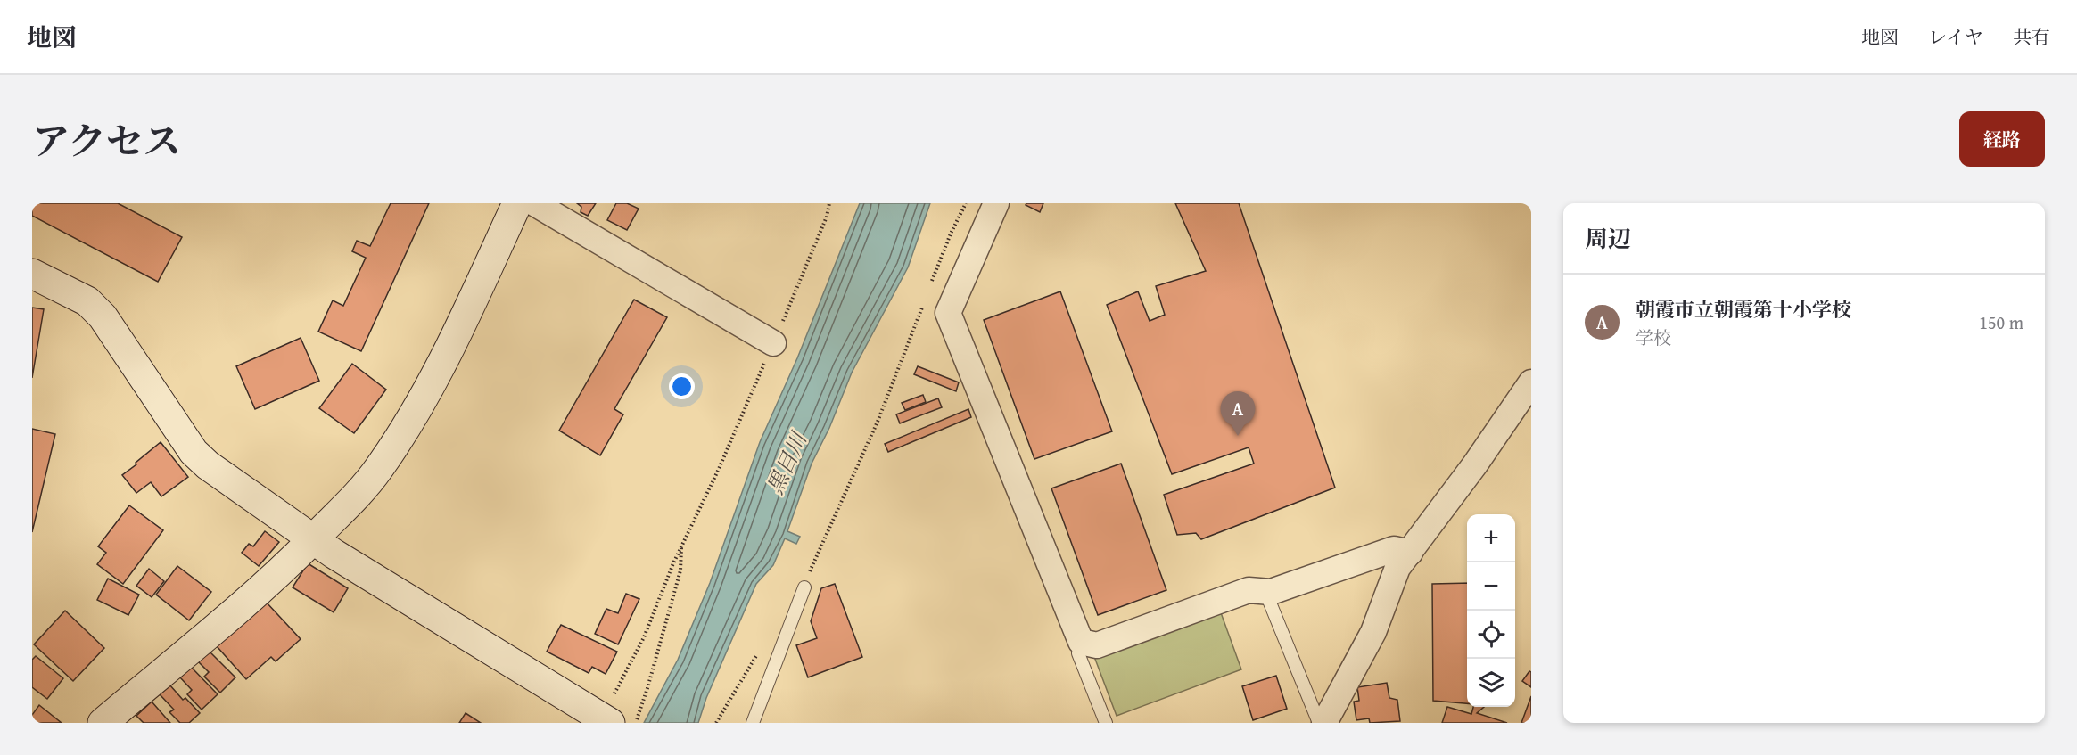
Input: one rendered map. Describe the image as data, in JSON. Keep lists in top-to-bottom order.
{
  "water": ["黒目川"],
  "page": {
    "header": "地図",
    "nav": ["地図", "レイヤ", "共有"],
    "title": "アクセス",
    "buttons": "経路",
    "heading": "周辺",
    "list": [
      {
        "mark": "A",
        "name": "朝霞市立朝霞第十小学校",
        "note": "学校",
        "value": "150 m"
      }
    ],
    "pins": "A",
    "map_buttons": ["+", "−"]
  }
}
